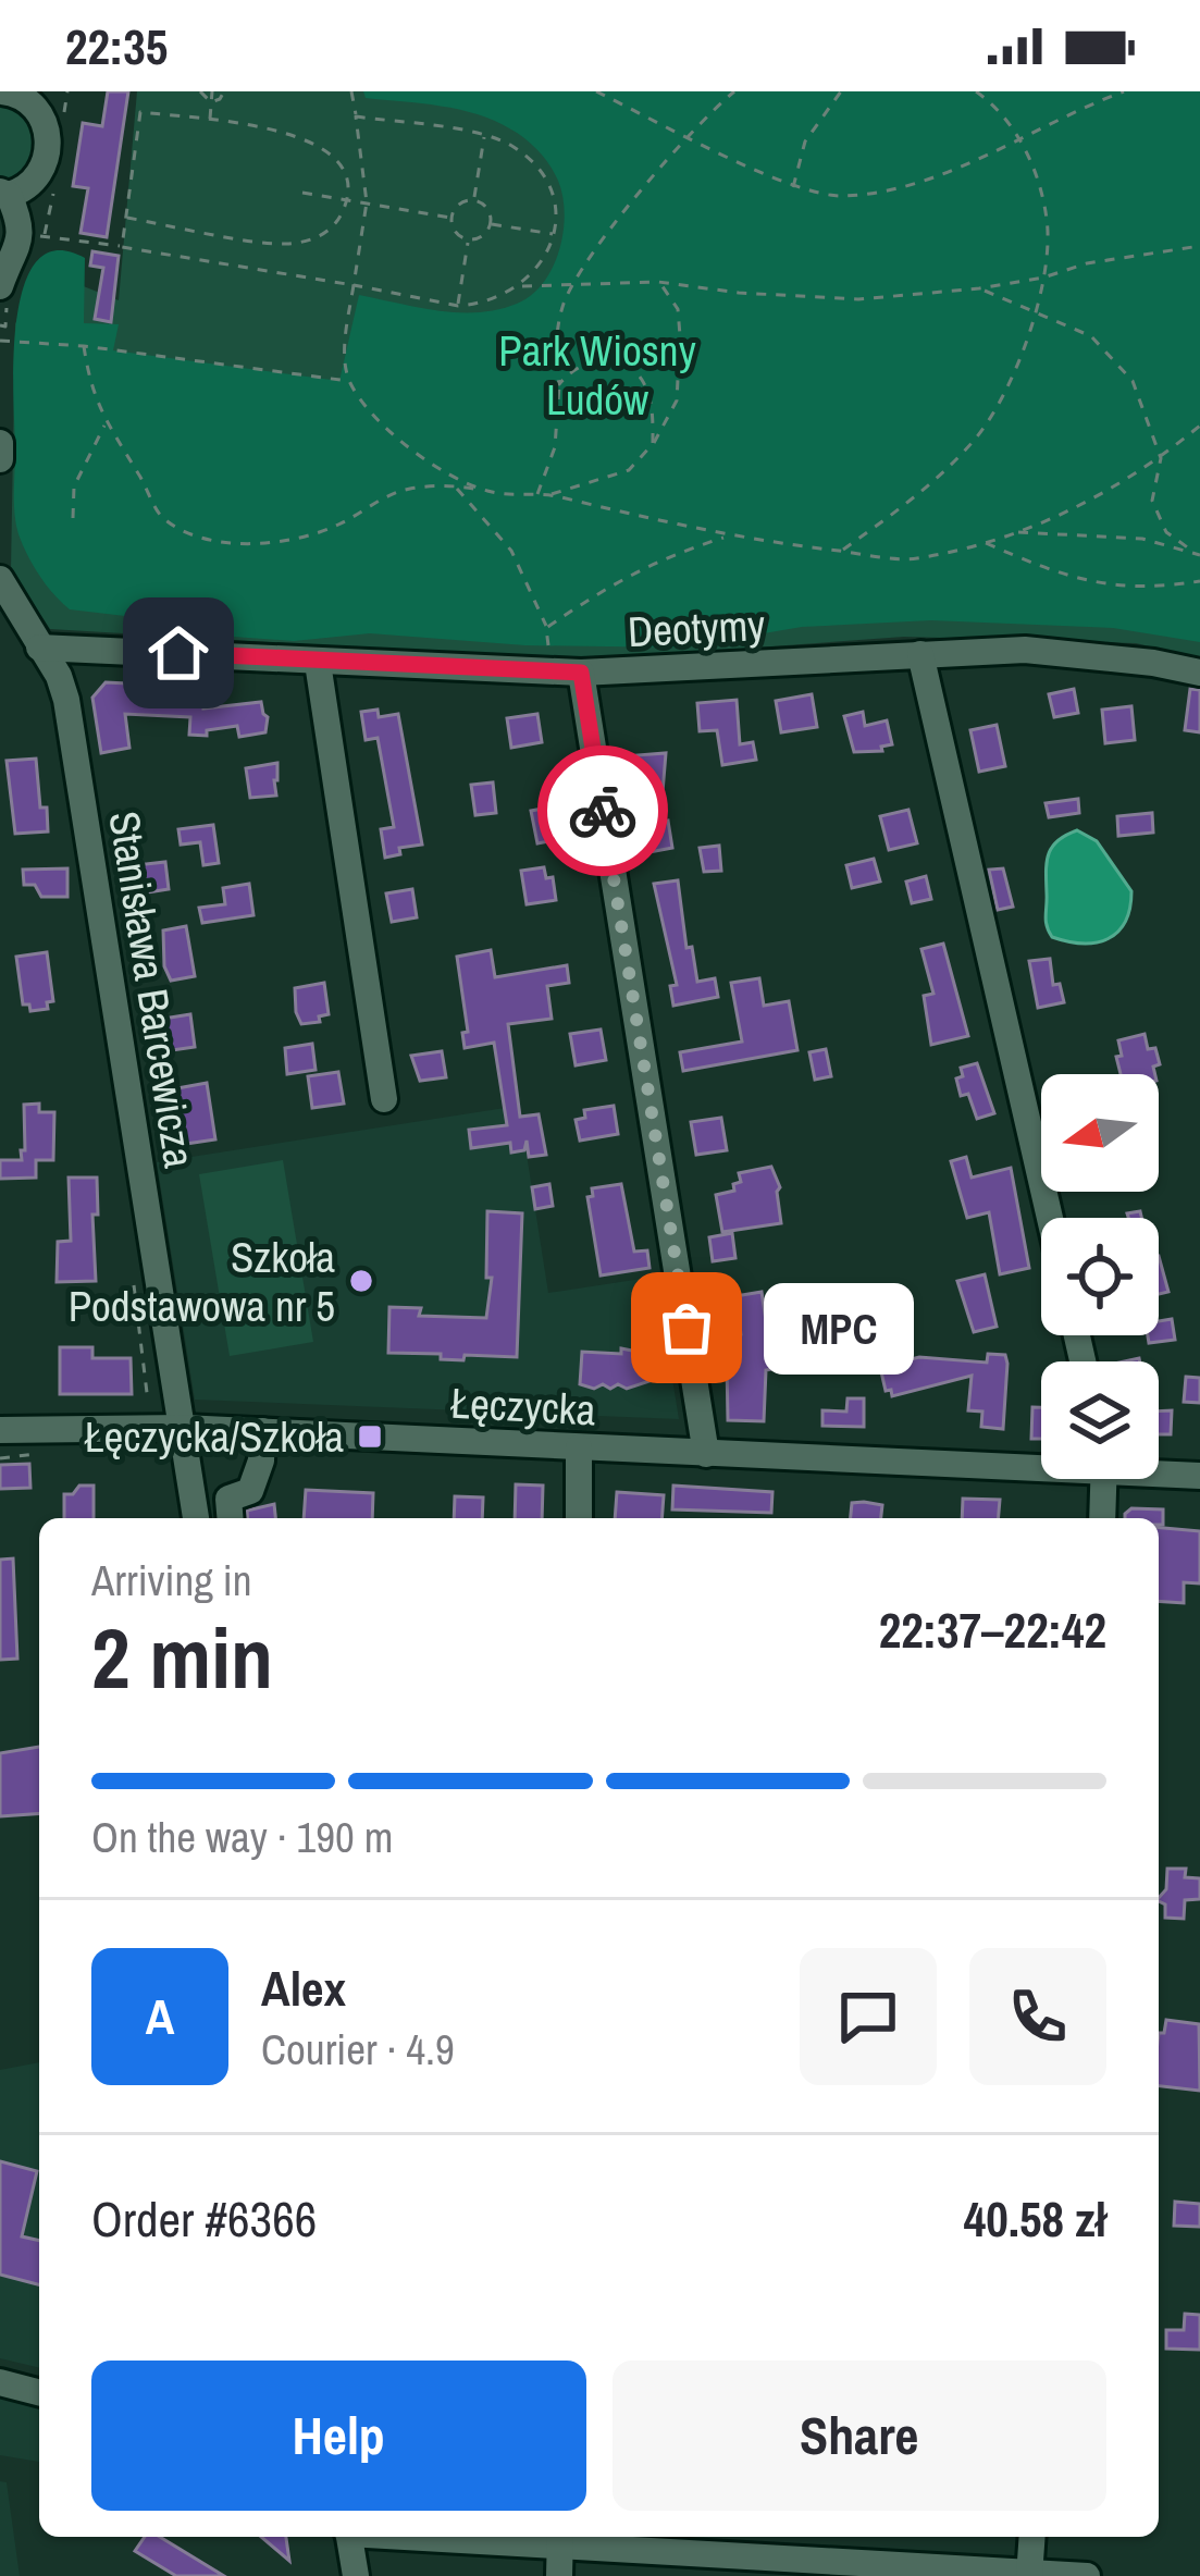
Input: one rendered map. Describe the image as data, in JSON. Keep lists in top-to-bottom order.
{
  "streets": {
    "street": ["Deotymy", "Stanisława Barcewicza", "Łęczycka"]
  },
  "crossings": [
    ["Deotymy", "Stanisława Barcewicza"],
    ["Stanisława Barcewicza", "Łęczycka"]
  ],
  "parks": ["Park Wiosny Ludów"],
  "places": {
    "other": ["Szkoła Podstawowa nr 5", "MPC"],
    "transit": ["Łęczycka/Szkoła"]
  },
  "north": "left",
  "page": {
    "status": "22:35",
    "bubble": "MPC",
    "heading": ["2 min", "Arriving in", "22:37–22:42"],
    "panel": [
      "Alex",
      "Courier · 4.9",
      "Order #6366",
      "40.58 zł"
    ],
    "bar": "On the way · 190 m",
    "round": "A",
    "buttons": ["Help", "Share"]
  }
}
